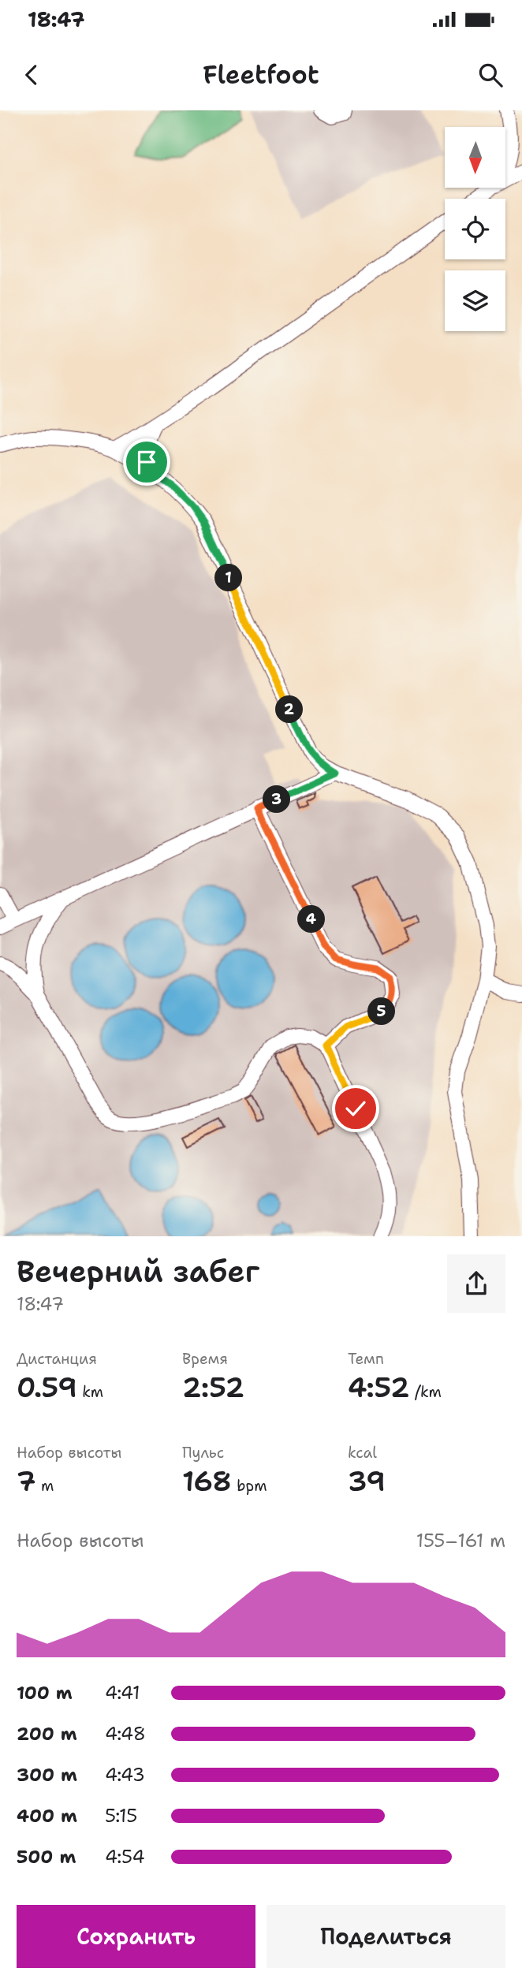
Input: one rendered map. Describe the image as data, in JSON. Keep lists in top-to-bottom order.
{
  "north": "bottom",
  "page": {
    "status": "18:47",
    "header": "Fleetfoot",
    "pins": [
      "1",
      "2",
      "3",
      "4",
      "5"
    ],
    "heading": ["Вечерний забег", "18:47"],
    "stats": [
      ["Дистанция", "0.59 km"],
      ["Время", "2:52"],
      ["Темп", "4:52 /km"],
      ["Набор высоты", "7 m"],
      ["Пульс", "168 bpm"],
      ["kcal", "39"]
    ],
    "chart": ["Набор высоты", "155–161 m"],
    "list": [
      {
        "name": "100 m",
        "note": "4:41"
      },
      {
        "name": "200 m",
        "note": "4:48"
      },
      {
        "name": "300 m",
        "note": "4:43"
      },
      {
        "name": "400 m",
        "note": "5:15"
      },
      {
        "name": "500 m",
        "note": "4:54"
      }
    ],
    "buttons": ["Сохранить", "Поделиться"]
  }
}
